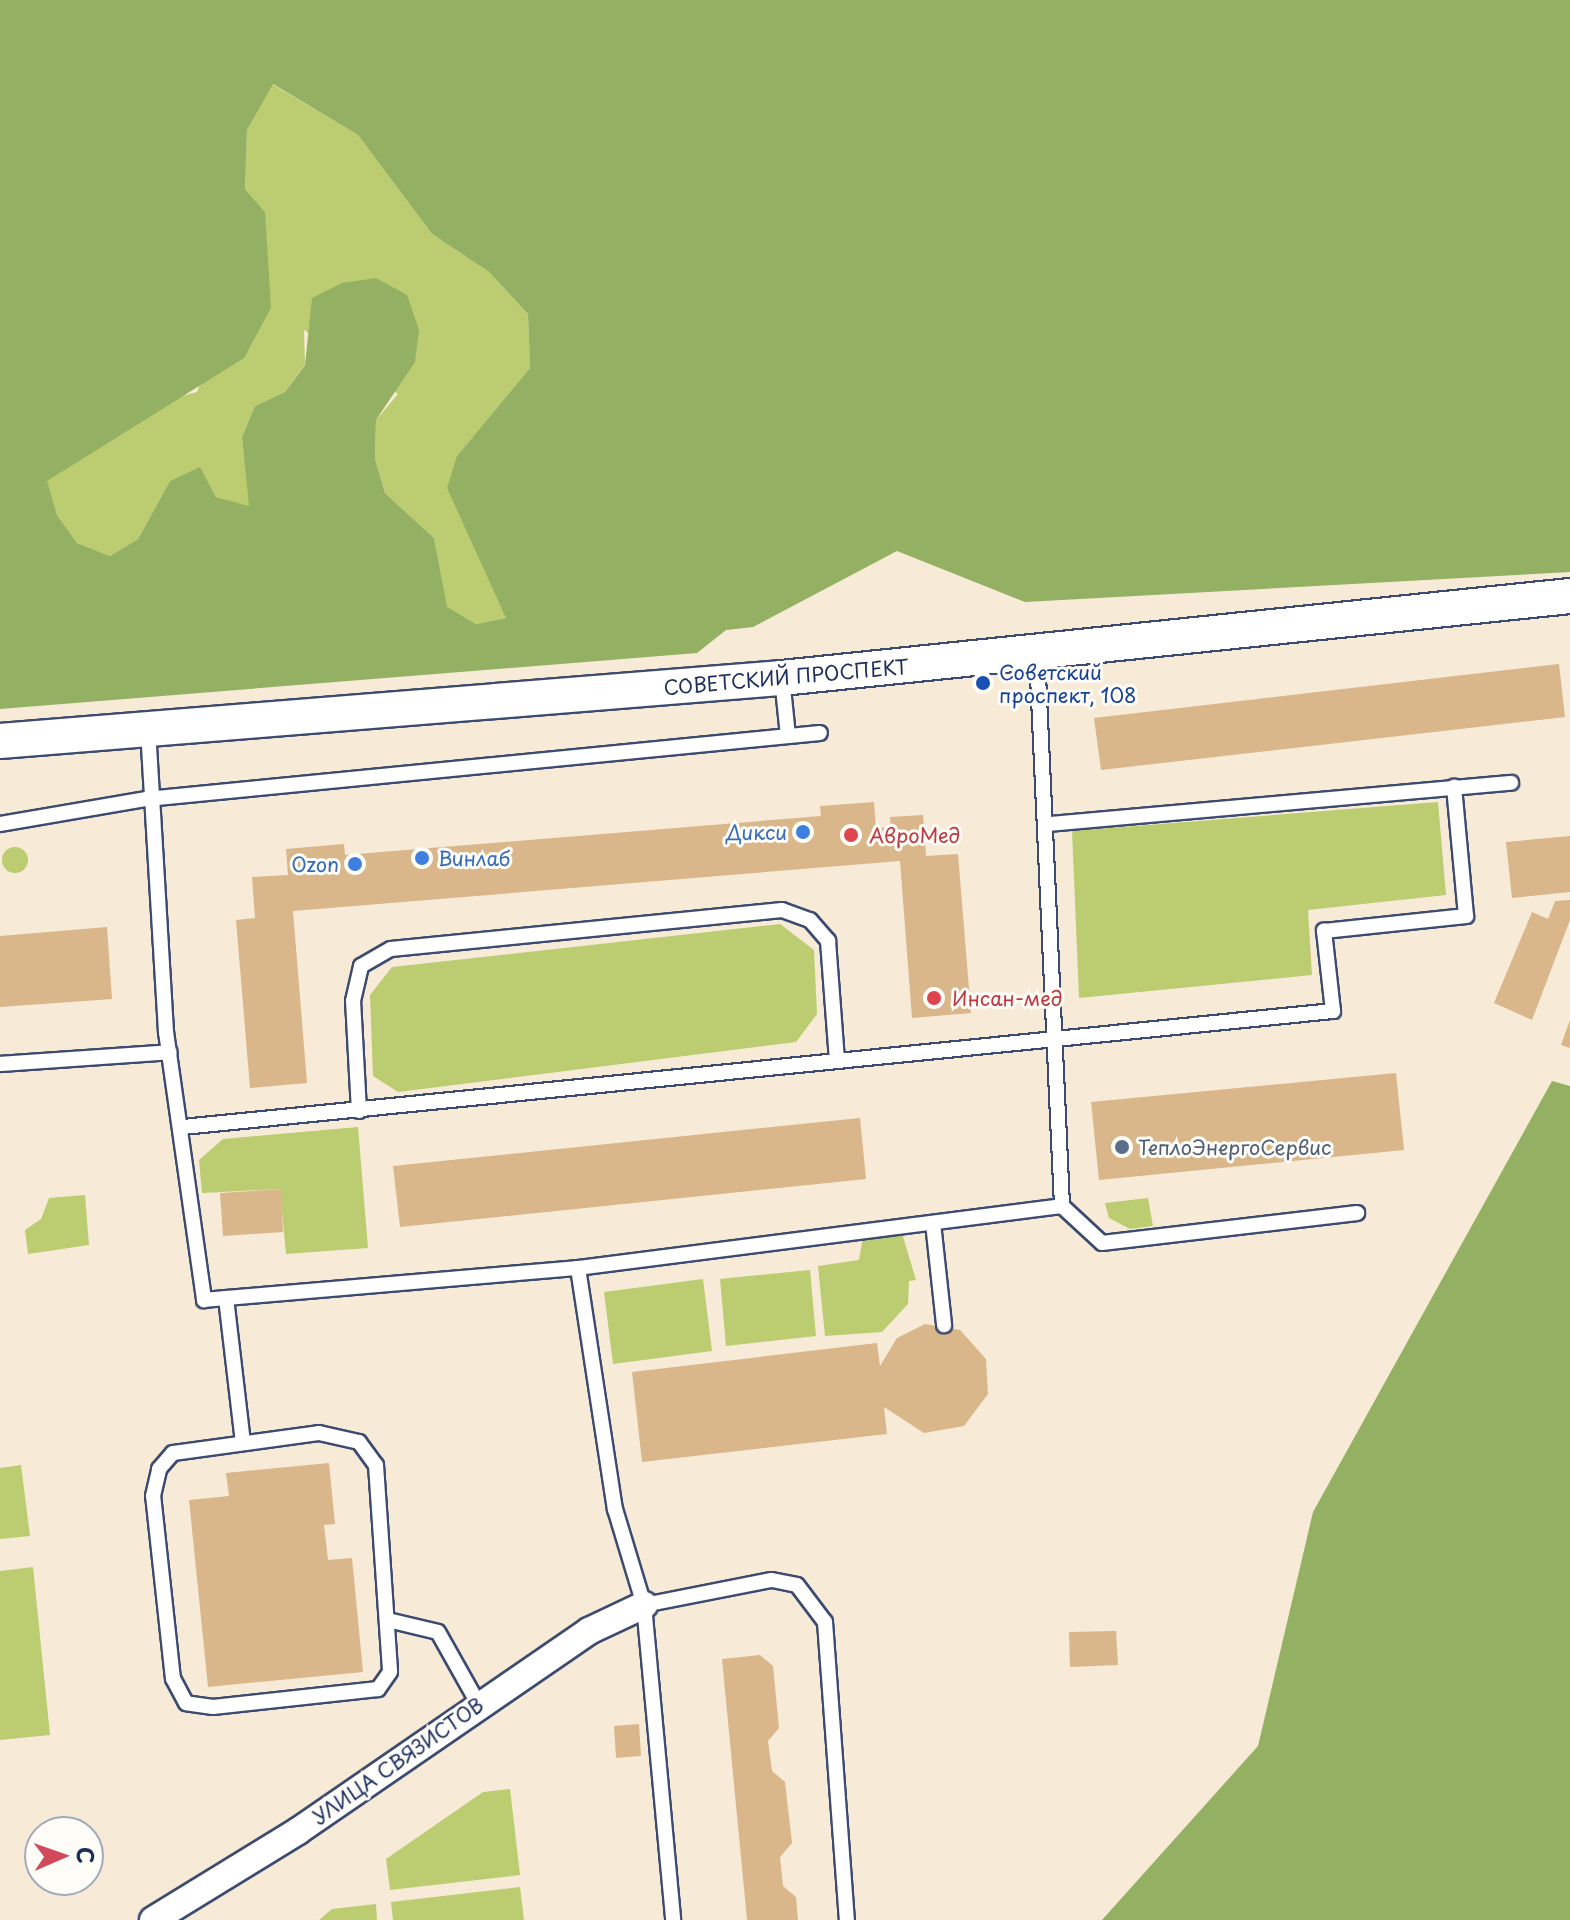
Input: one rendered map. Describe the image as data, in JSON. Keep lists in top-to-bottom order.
{
  "streets": {
    "street": ["СОВЕТСКИЙ ПРОСПЕКТ", "УЛИЦА СВЯЗИСТОВ"]
  },
  "places": [
    "Советский проспект, 108",
    "Дикси",
    "АвроМед",
    "Винлаб",
    "Ozon",
    "Инсан-мед",
    "ТеплоЭнергоСервис"
  ],
  "north": "right"
}
